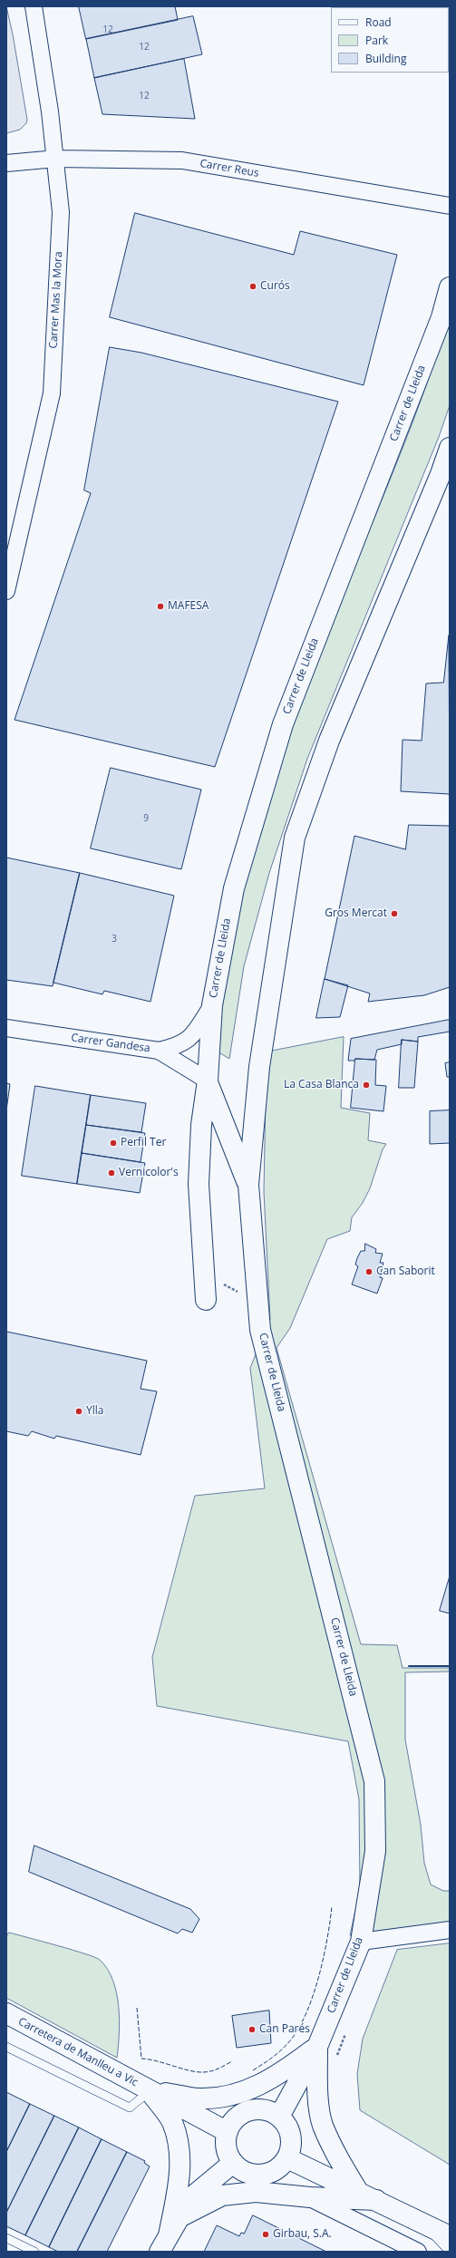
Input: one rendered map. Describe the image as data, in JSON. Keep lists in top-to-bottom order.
{
  "streets": {
    "street": [
      "Carrer Reus",
      "Carrer Mas la Mora",
      "Carrer de Lleida",
      "Carrer Gandesa",
      "Carretera de Manlleu a Vic"
    ]
  },
  "crossings": [
    ["Carrer Reus", "Carrer Mas la Mora"],
    ["Carrer de Lleida", "Carrer Gandesa"],
    ["Carrer de Lleida", "Carretera de Manlleu a Vic"]
  ],
  "places": [
    "Curós",
    "MAFESA",
    "Gros Mercat",
    "La Casa Blanca",
    "Perfil Ter",
    "Vernicolor's",
    "Can Saborit",
    "Ylla",
    "Can Parés",
    "Girbau, S.A."
  ],
  "house_numbers": [
    "12",
    "12",
    "12",
    "9",
    "3"
  ],
  "legend": ["Road", "Park", "Building"]
}
